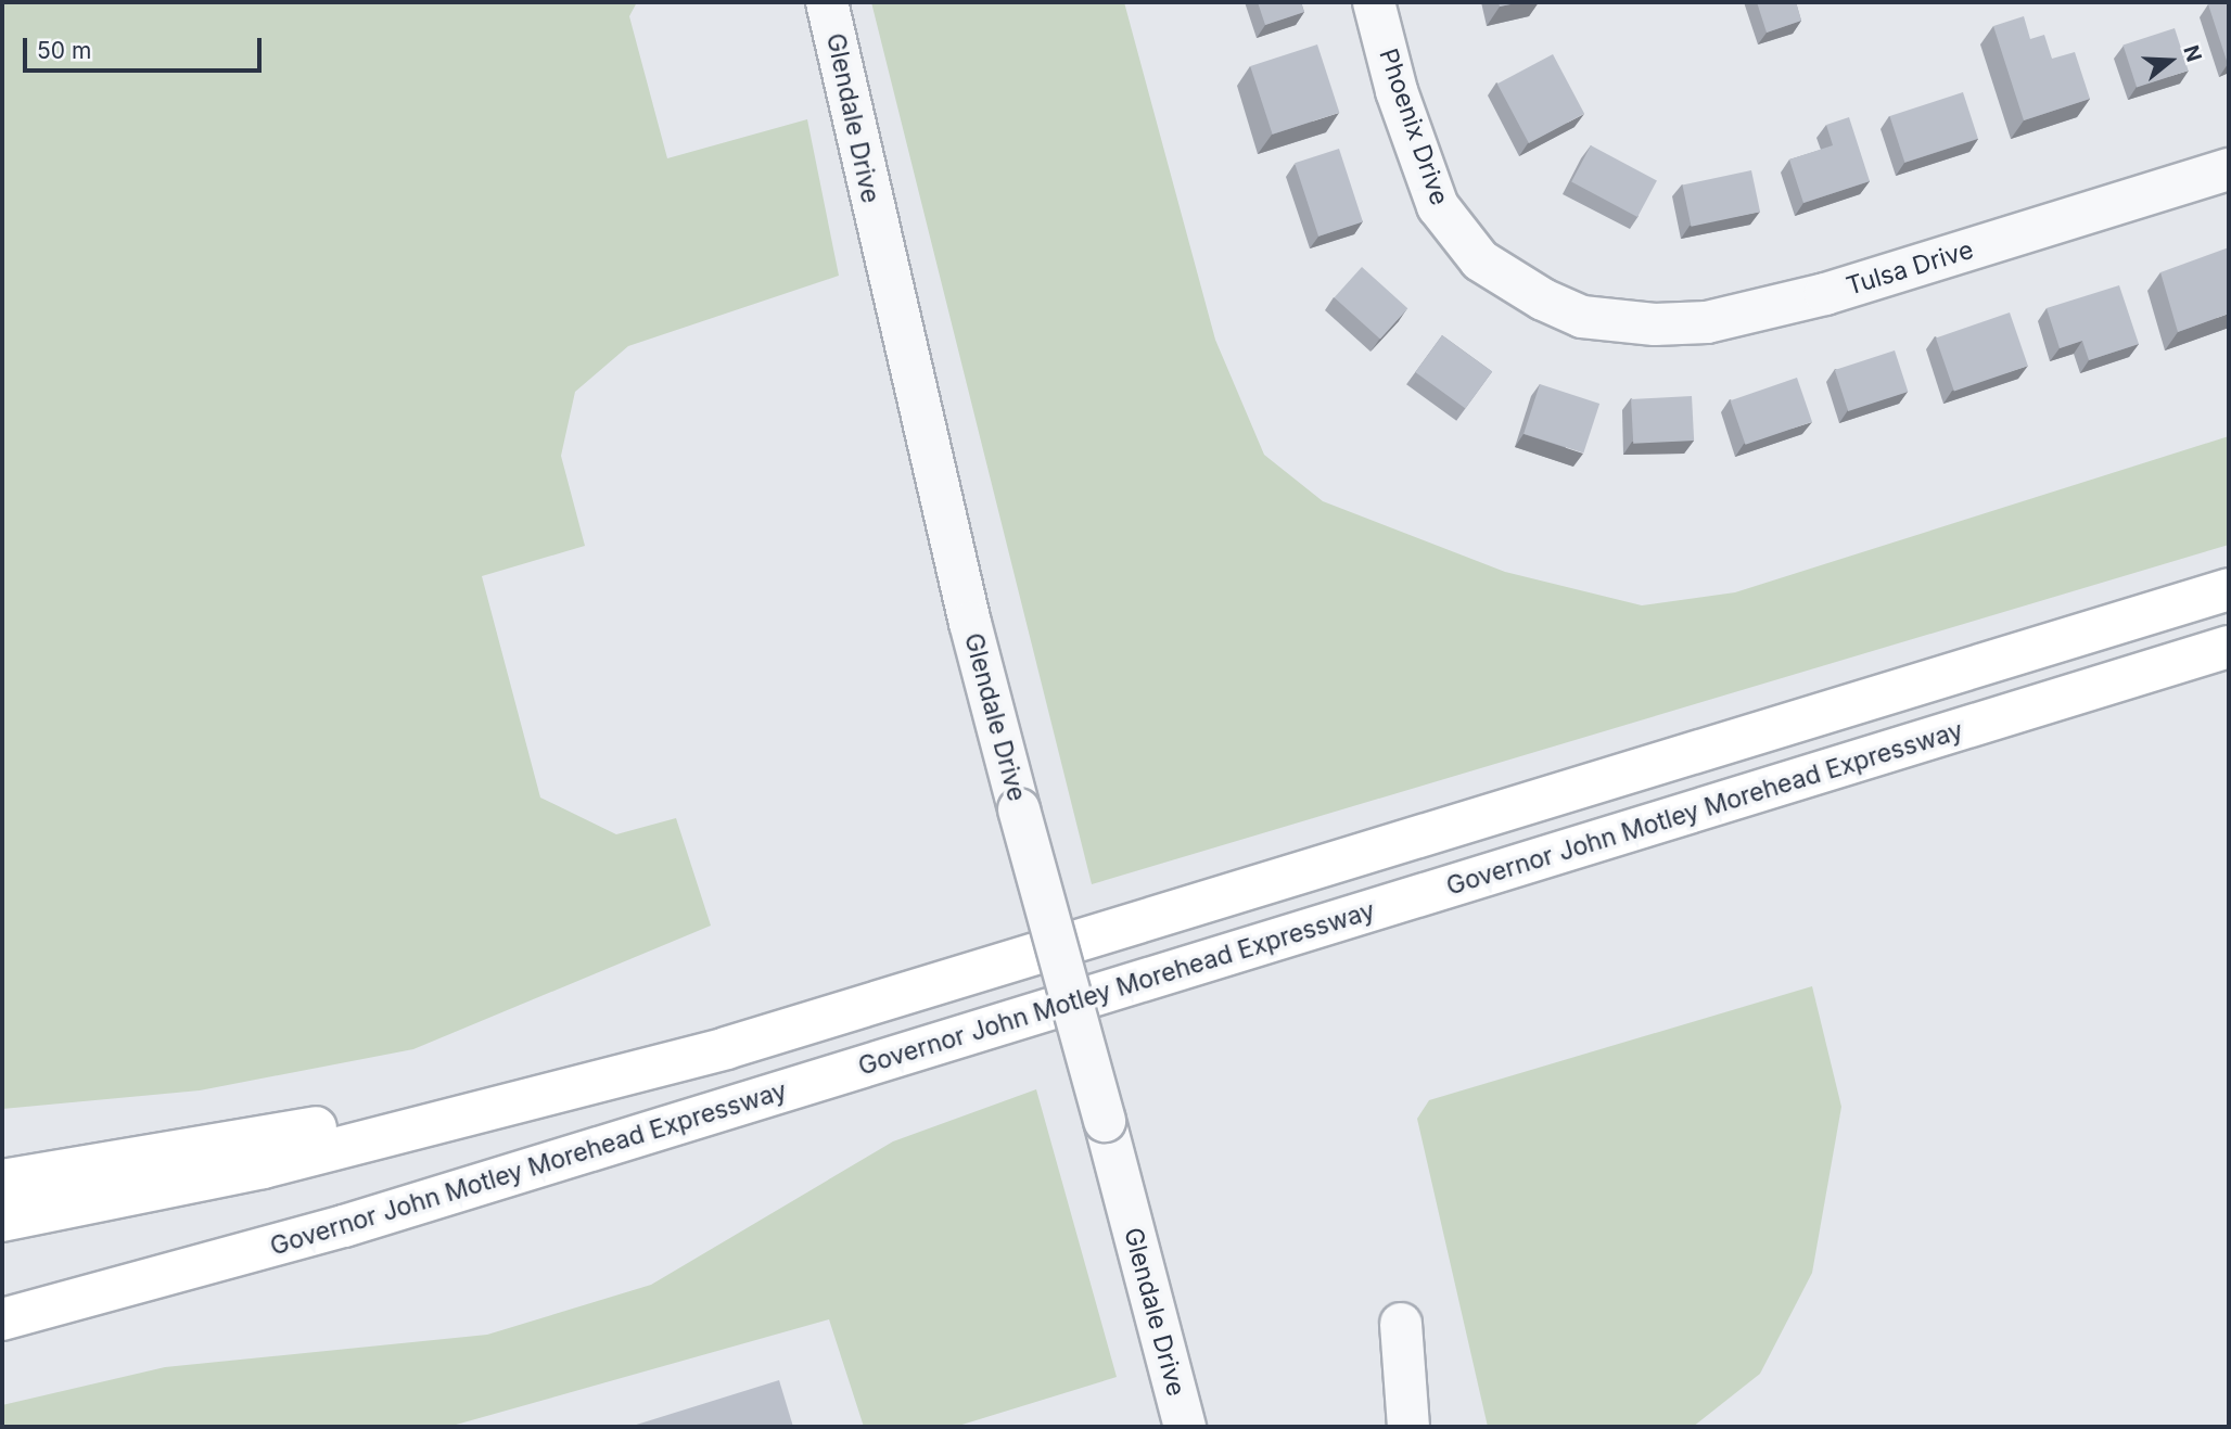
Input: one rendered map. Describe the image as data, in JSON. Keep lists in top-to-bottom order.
{
  "streets": {
    "highway": ["Governor John Motley Morehead Expressway"],
    "street": ["Glendale Drive", "Phoenix Drive", "Tulsa Drive"]
  },
  "crossings": [
    ["Phoenix Drive", "Tulsa Drive"]
  ],
  "scale_bar": "50 m",
  "north": "right"
}
